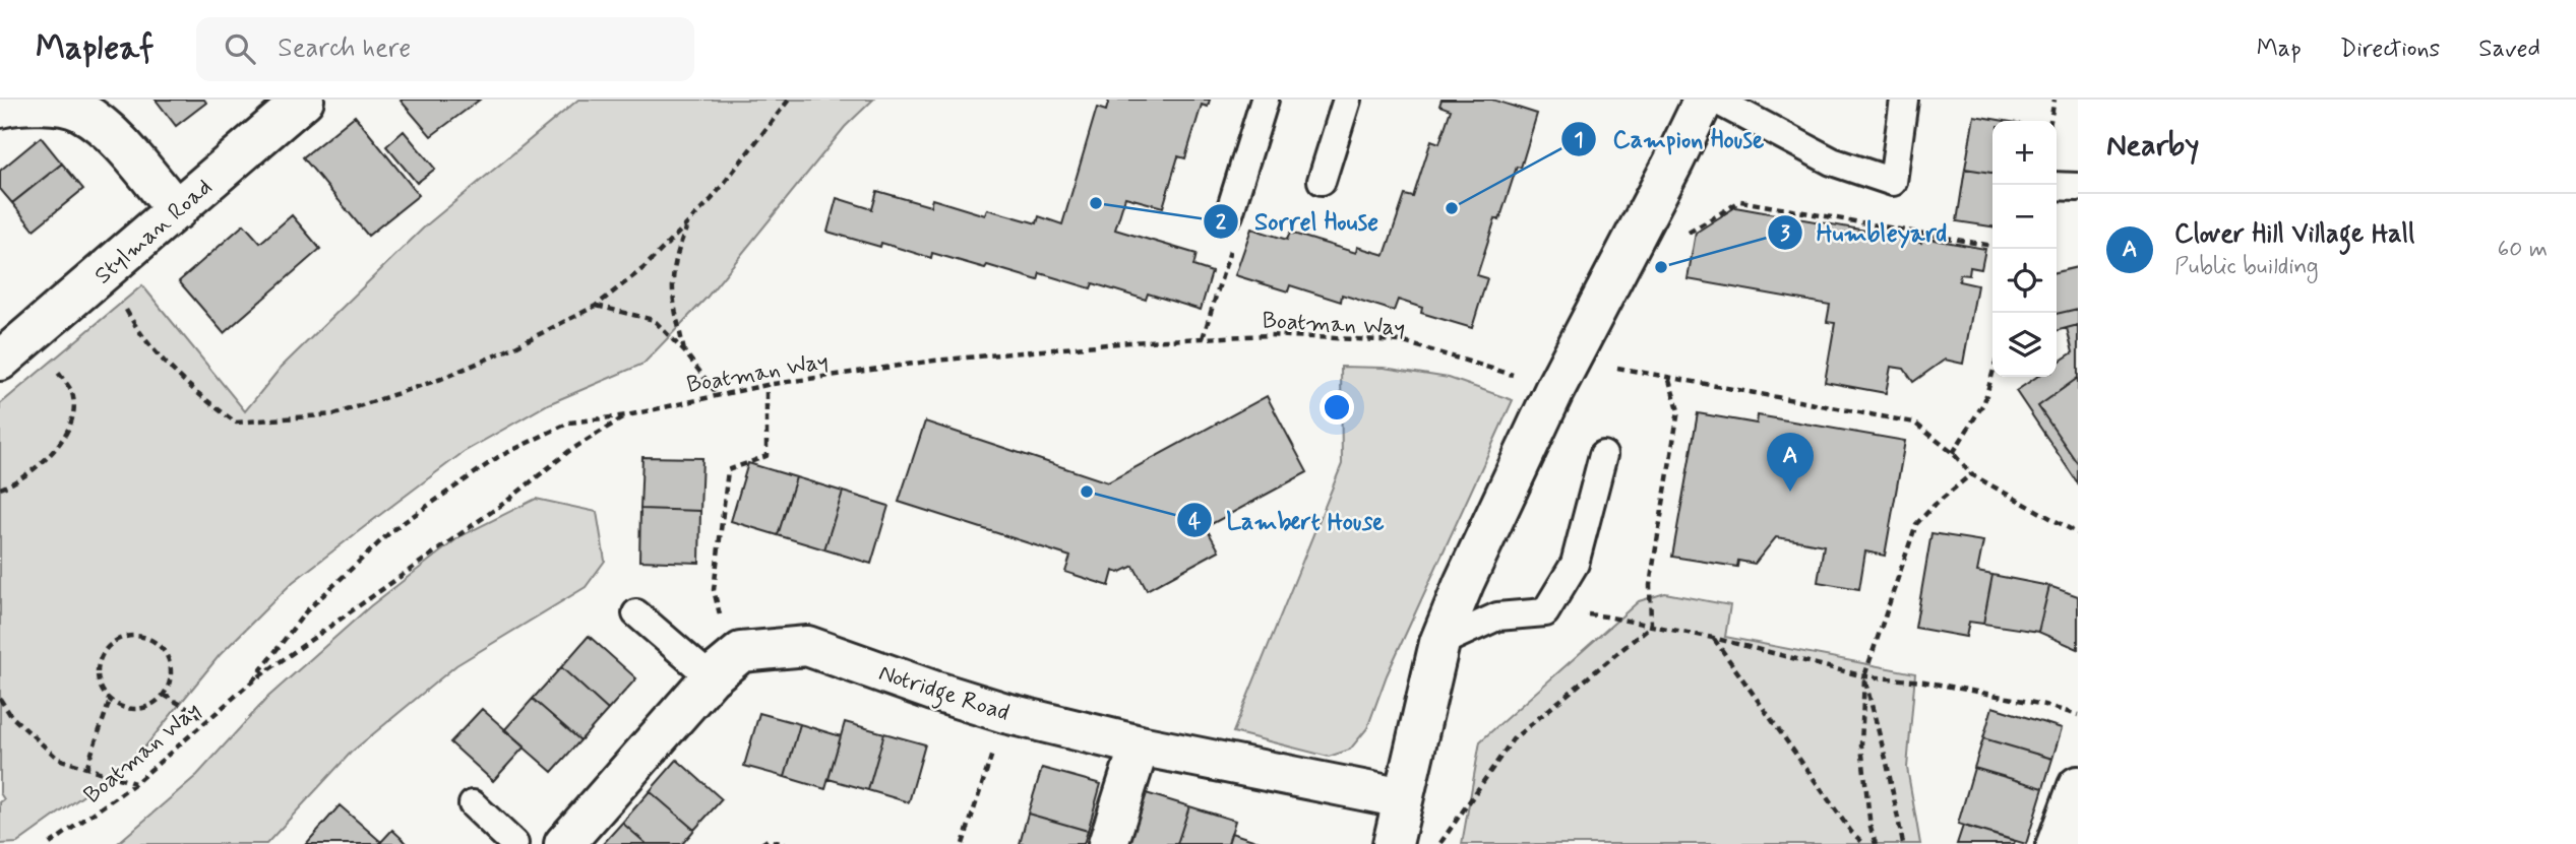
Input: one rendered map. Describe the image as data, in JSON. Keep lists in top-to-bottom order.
{
  "streets": {
    "street": ["Stylman Road", "Notridge Road"],
    "path": ["Boatman Way"]
  },
  "places": [
    "Sorrel House",
    "Campion House",
    "Humbleyard",
    "Lambert House"
  ],
  "page": {
    "header": "Mapleaf",
    "search": "Search here",
    "nav": ["Map", "Directions", "Saved"],
    "heading": "Nearby",
    "map_buttons": ["+", "−"],
    "list": [
      {
        "mark": "A",
        "name": "Clover Hill Village Hall",
        "note": "Public building",
        "value": "60 m"
      }
    ],
    "pins": "A"
  }
}
